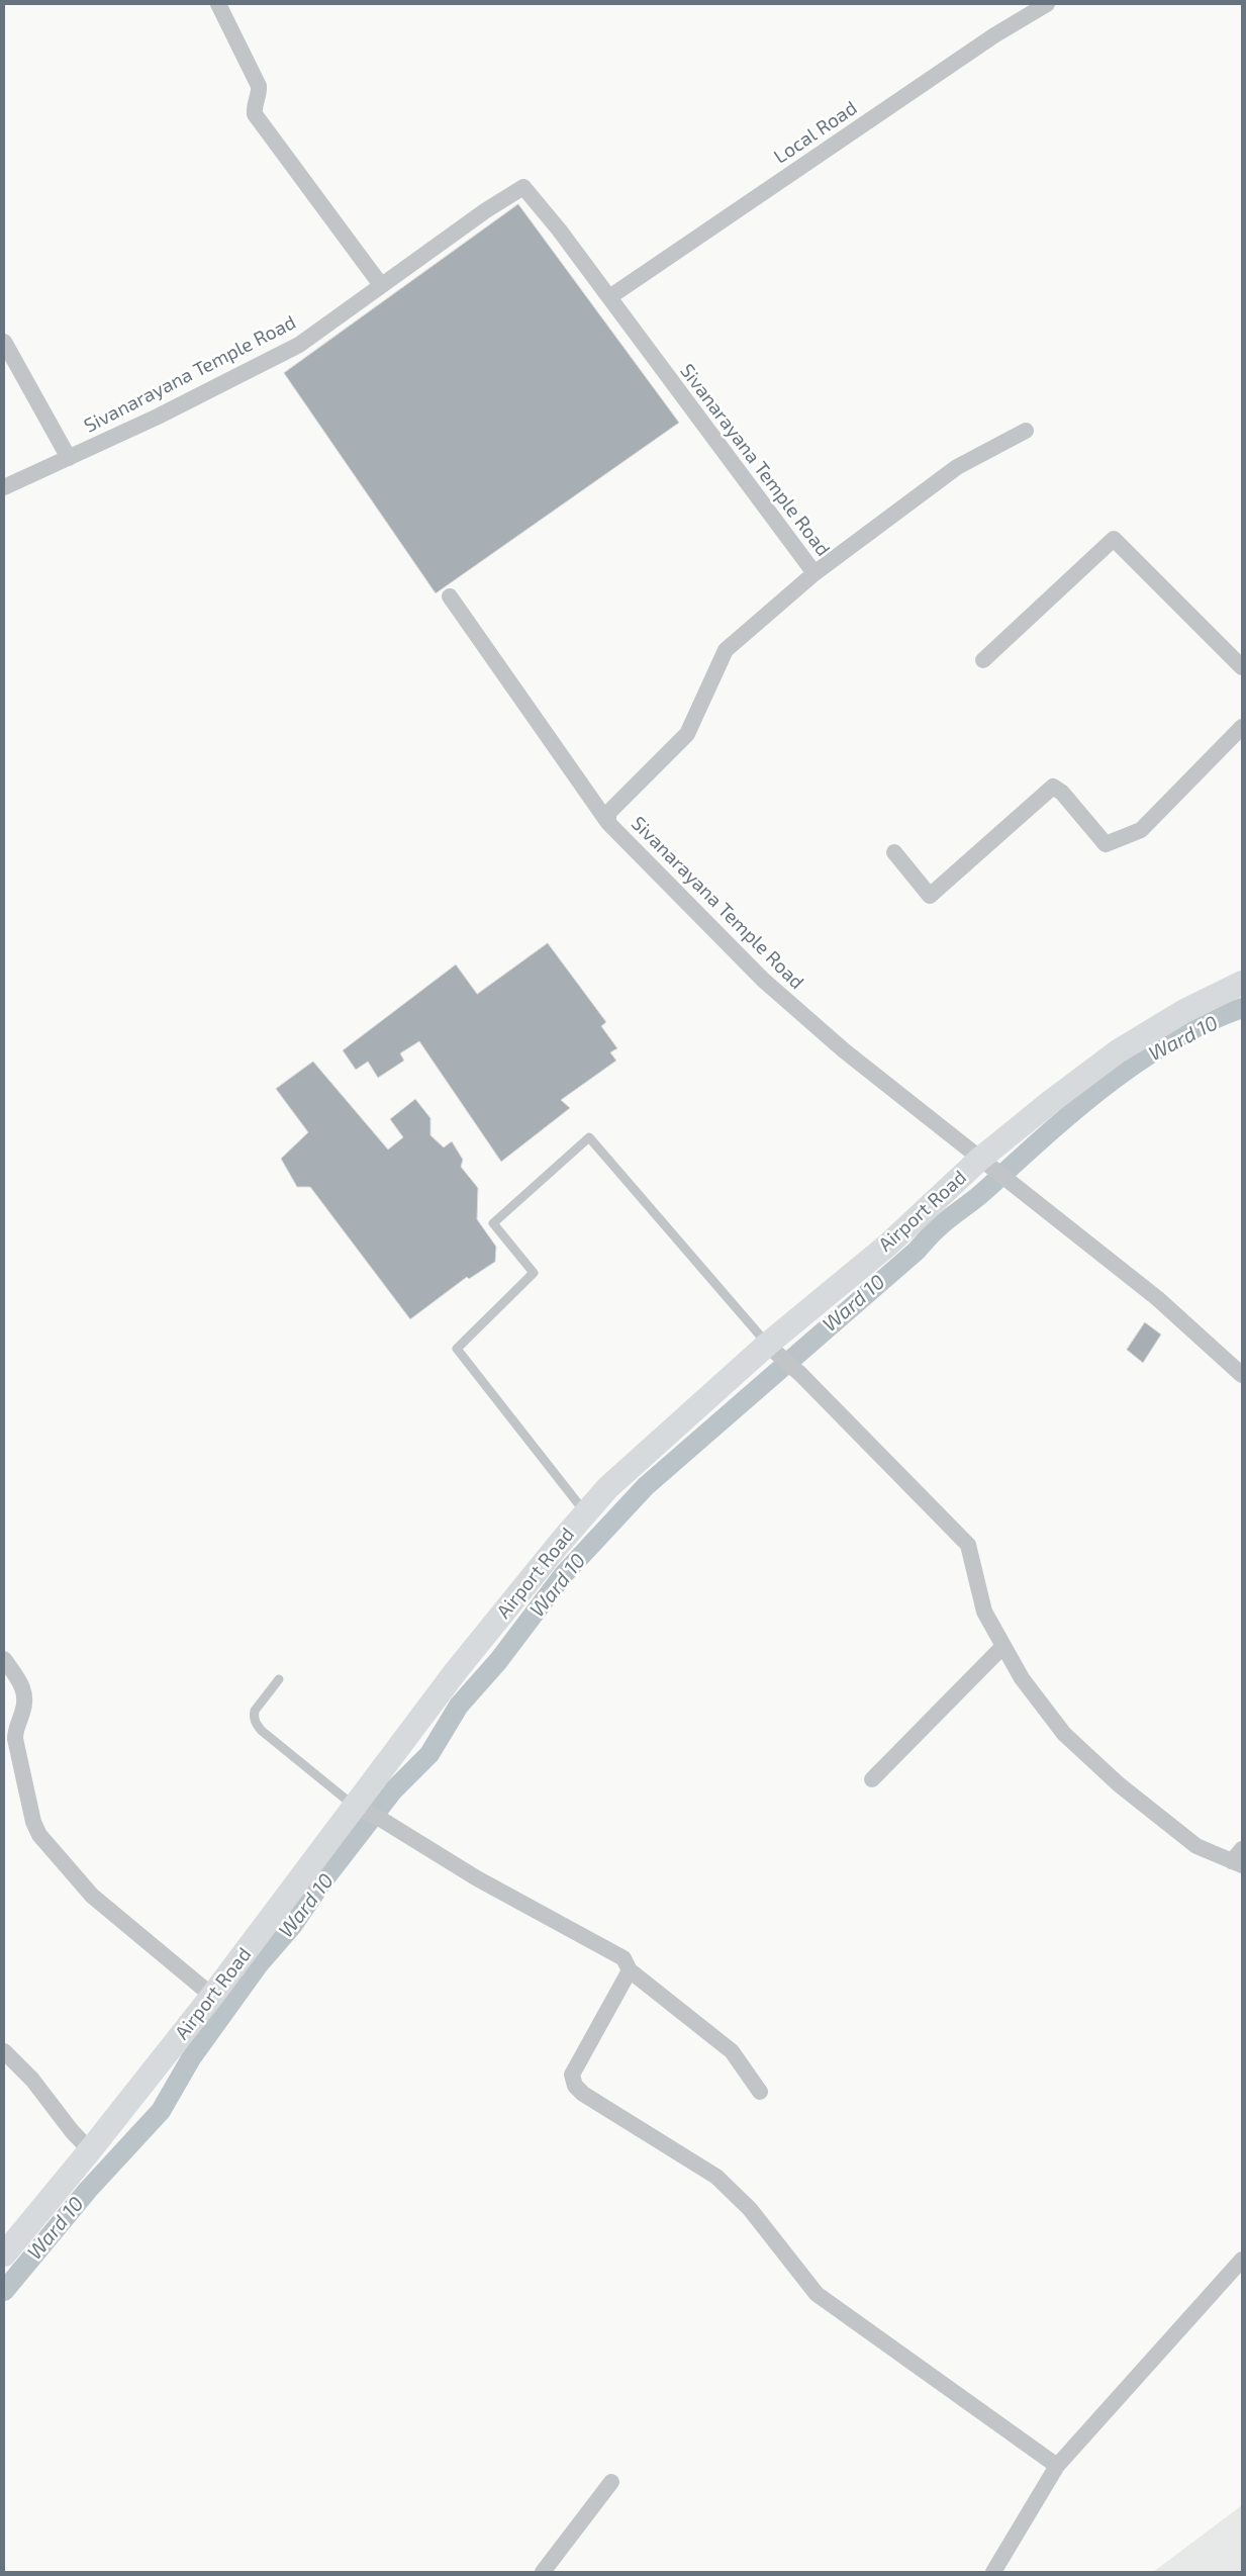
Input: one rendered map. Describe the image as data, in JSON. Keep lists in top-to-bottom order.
{
  "streets": {
    "main road": ["Airport Road"],
    "street": ["Local Road", "Sivanarayana Temple Road"]
  },
  "crossings": [
    ["Local Road", "Sivanarayana Temple Road"],
    ["Sivanarayana Temple Road", "Airport Road"]
  ],
  "water": ["Ward 10"]
}
